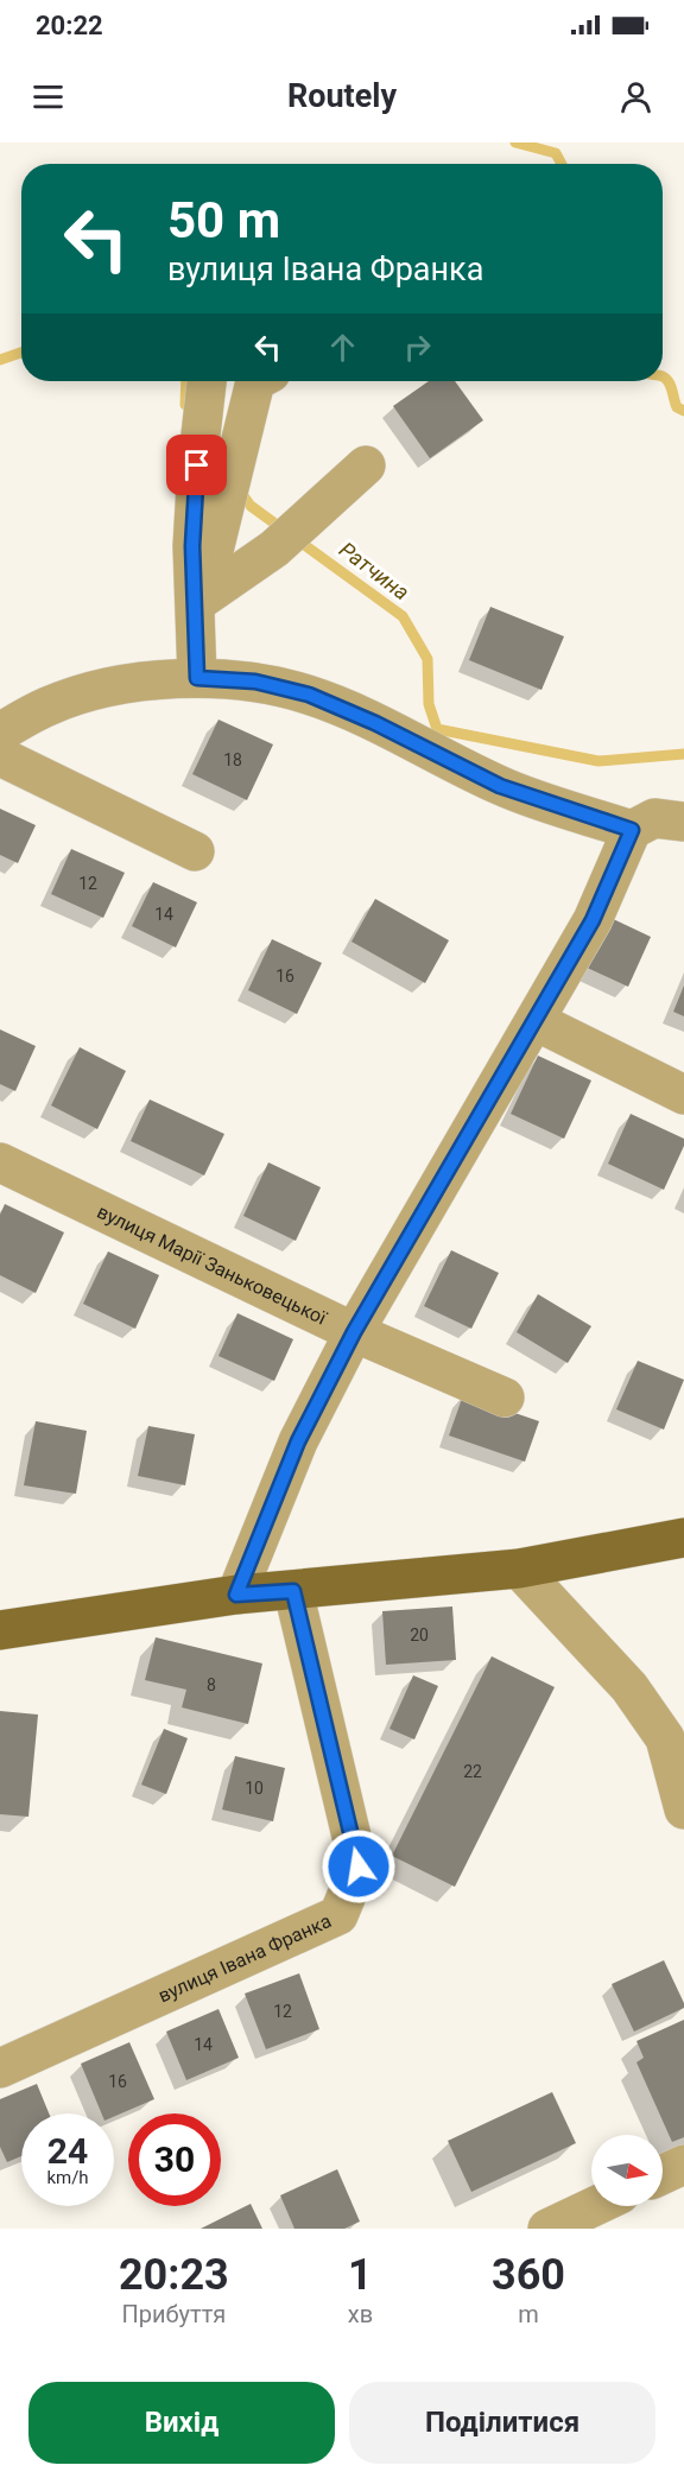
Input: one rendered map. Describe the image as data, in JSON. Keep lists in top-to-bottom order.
{
  "streets": {
    "street": ["вулиця Марії Заньковецької", "вулиця Івана Франка"]
  },
  "water": ["Ратчина"],
  "house_numbers": [
    "18",
    "12",
    "14",
    "16",
    "20",
    "8",
    "22",
    "10",
    "12",
    "14",
    "16"
  ],
  "north": "right",
  "page": {
    "status": "20:22",
    "header": "Routely",
    "turn": ["50 m", "вулиця Івана Франка"],
    "speed": "24 km/h",
    "limit": "30",
    "eta": [
      "20:23",
      "Прибуття",
      "1",
      "хв",
      "360",
      "m"
    ],
    "buttons": ["Вихід", "Поділитися"]
  }
}
